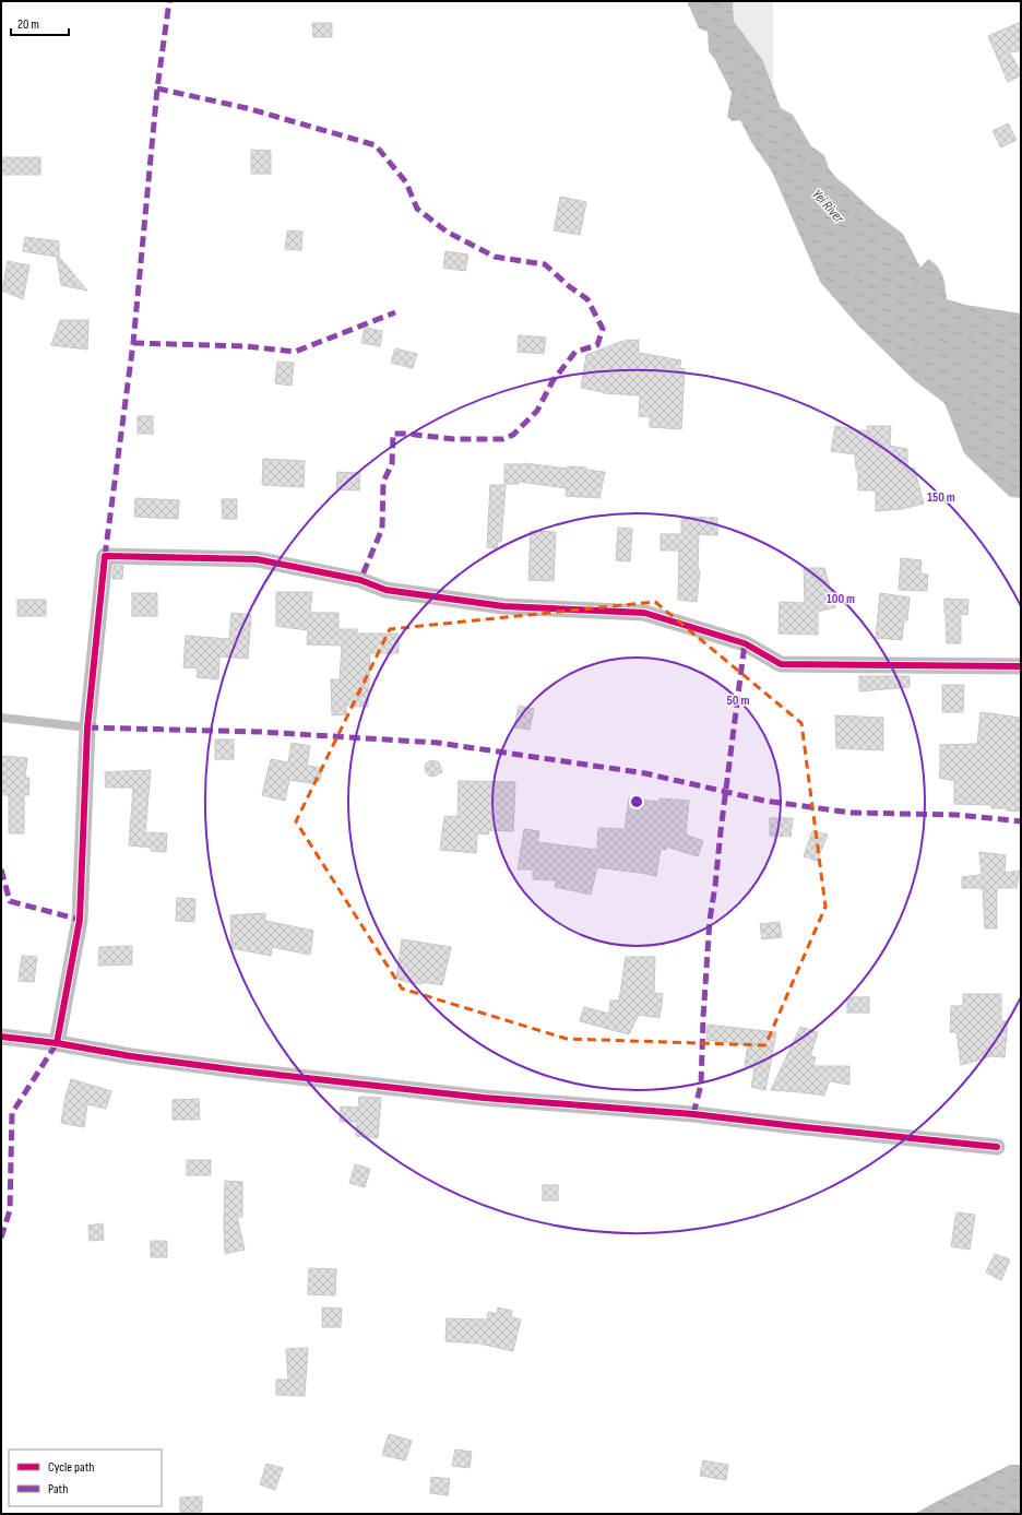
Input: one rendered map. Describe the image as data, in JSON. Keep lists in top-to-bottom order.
{
  "water": ["Yei River"],
  "legend": ["Cycle path", "Path"],
  "scale_bar": "20 m",
  "rings": ["150 m", "100 m", "50 m"]
}
